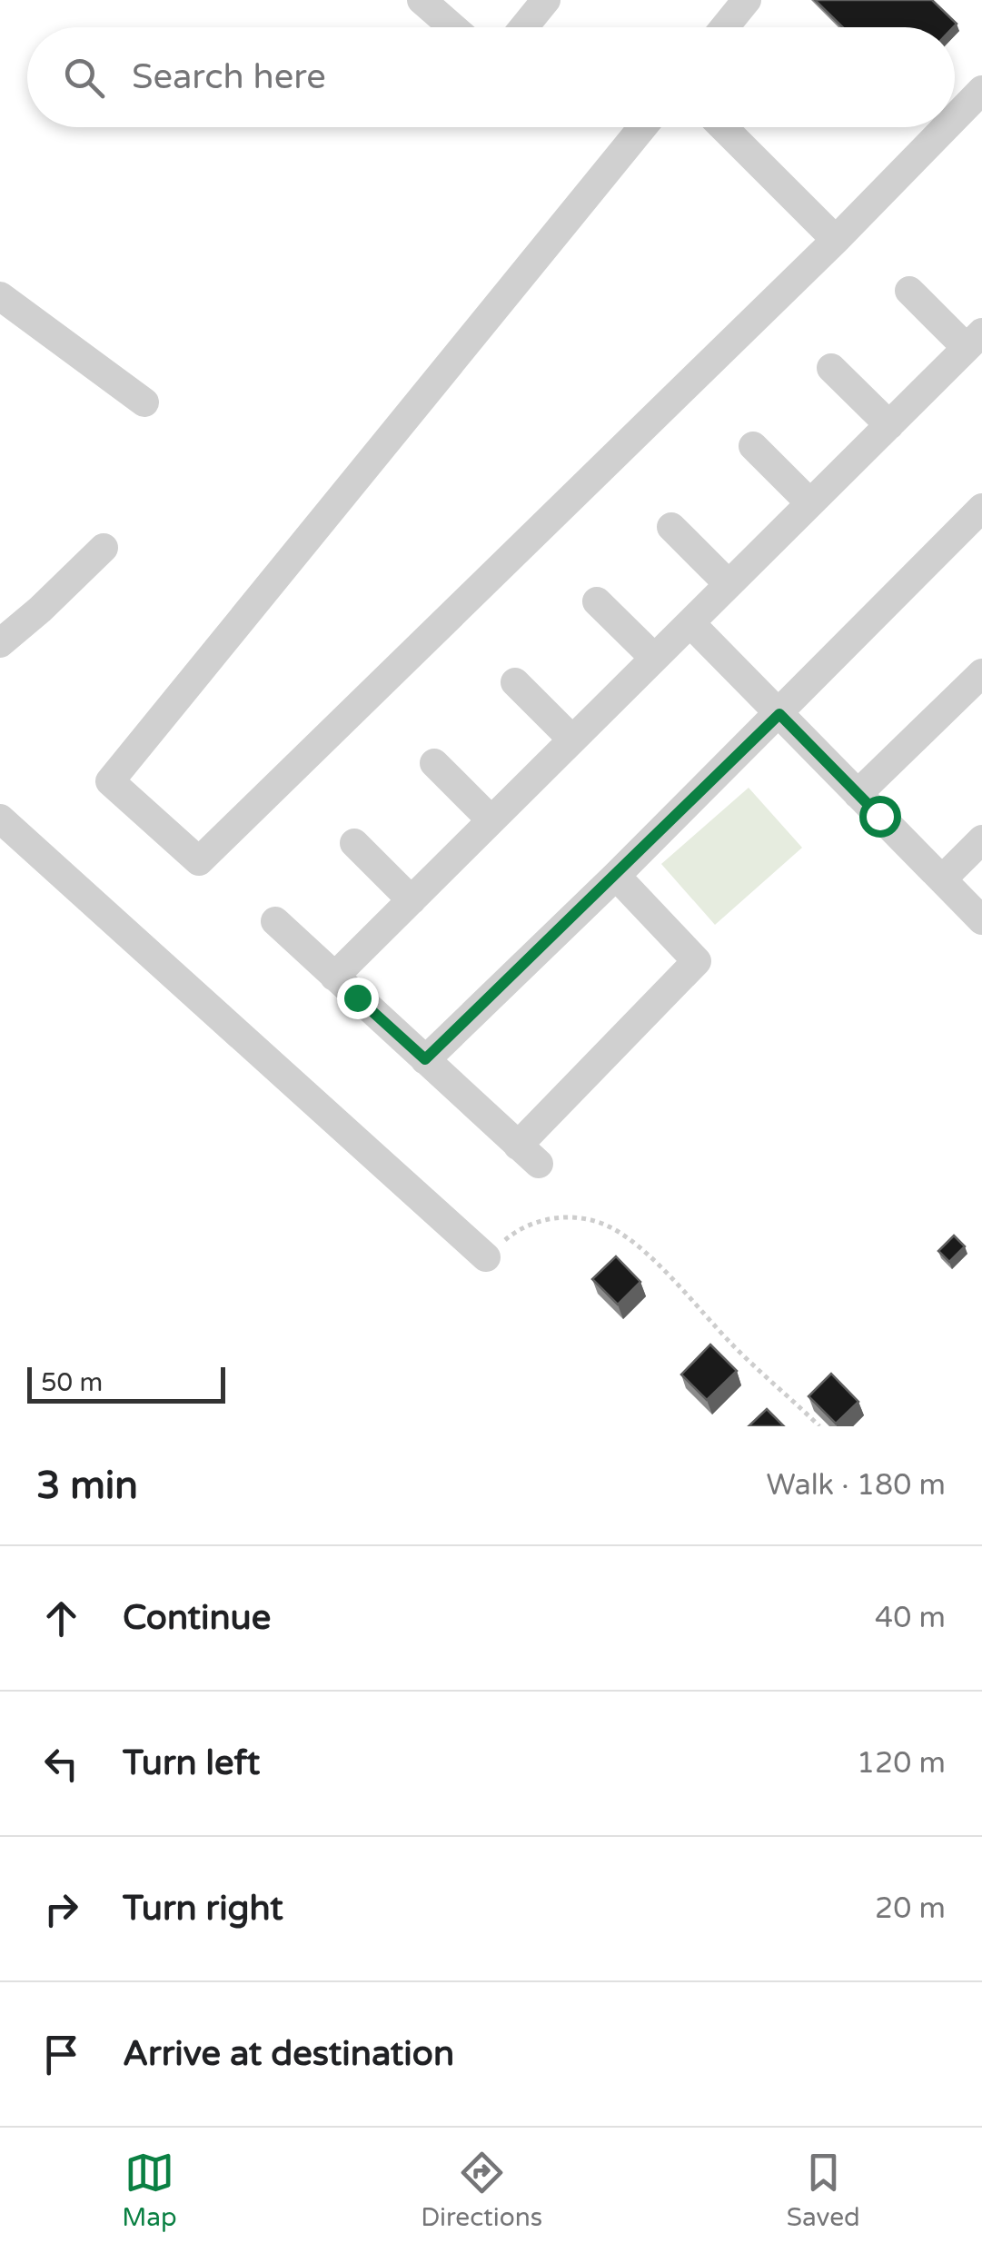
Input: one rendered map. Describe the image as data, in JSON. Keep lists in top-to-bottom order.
{
  "scale_bar": "50 m",
  "page": {
    "search": "Search here",
    "scale": "50 m",
    "heading": ["3 min", "Walk · 180 m"],
    "list": [
      ["Continue", "40 m"],
      ["Turn left", "120 m"],
      ["Turn right", "20 m"],
      "Arrive at destination"
    ],
    "nav": ["Map", "Directions", "Saved"]
  }
}
